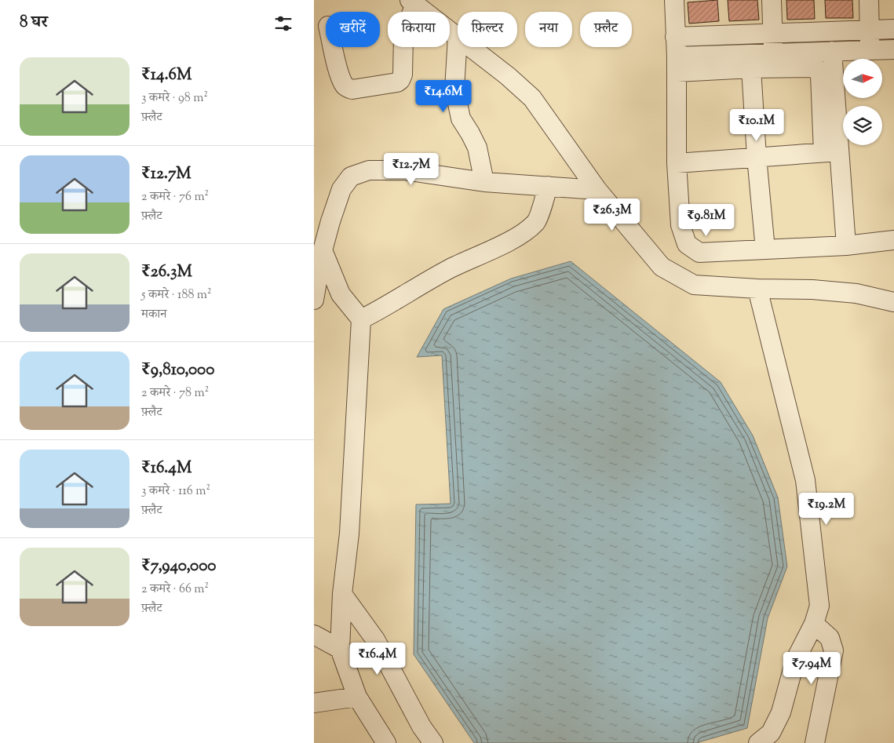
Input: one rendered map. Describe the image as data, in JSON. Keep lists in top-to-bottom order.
{
  "north": "right",
  "page": {
    "heading": "8 घर",
    "chip": [
      "खरीदें",
      "किराया",
      "फ़िल्टर",
      "नया",
      "फ़्लैट"
    ],
    "list": [
      {
        "name": "₹14.6M",
        "note": "3 कमरे · 98 m² · फ़्लैट"
      },
      {
        "name": "₹12.7M",
        "note": "2 कमरे · 76 m² · फ़्लैट"
      },
      {
        "name": "₹26.3M",
        "note": "5 कमरे · 188 m² · मकान"
      },
      {
        "name": "₹9,810,000",
        "note": "2 कमरे · 78 m² · फ़्लैट"
      },
      {
        "name": "₹16.4M",
        "note": "3 कमरे · 116 m² · फ़्लैट"
      },
      {
        "name": "₹7,940,000",
        "note": "2 कमरे · 66 m² · फ़्लैट"
      }
    ],
    "price": [
      "₹14.6M",
      "₹10.1M",
      "₹12.7M",
      "₹26.3M",
      "₹9.81M",
      "₹19.2M",
      "₹16.4M",
      "₹7.94M"
    ]
  }
}
